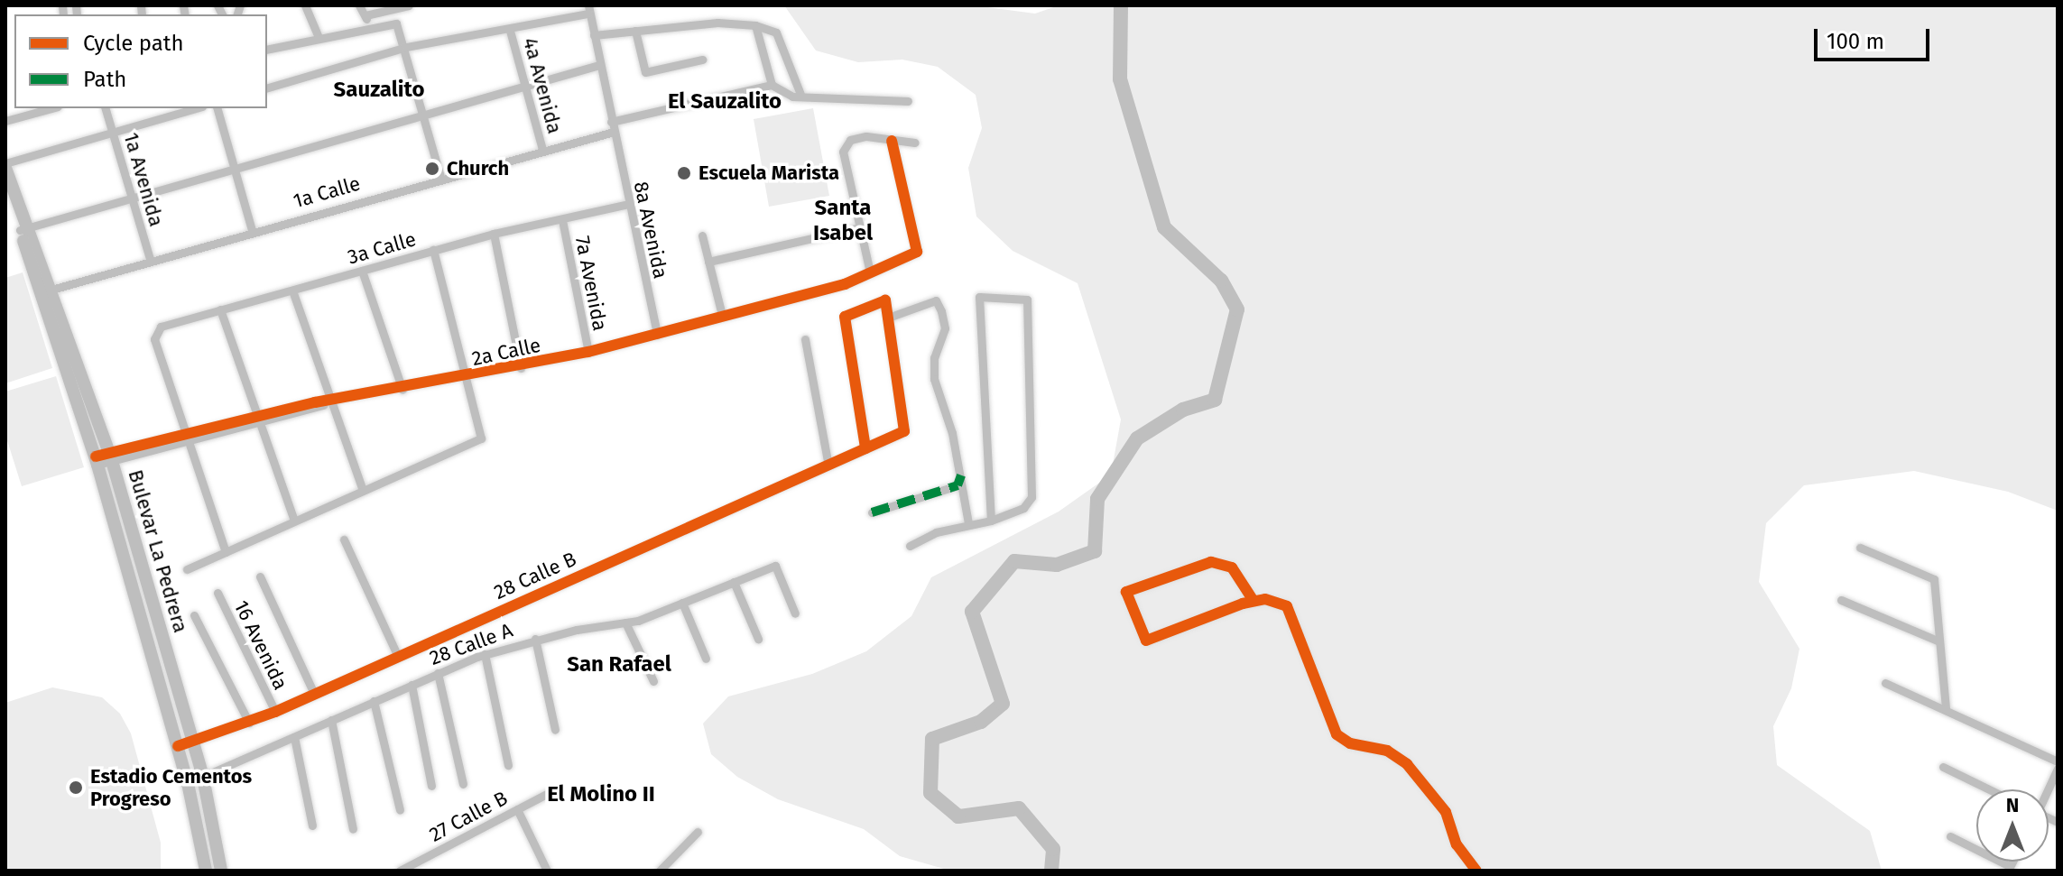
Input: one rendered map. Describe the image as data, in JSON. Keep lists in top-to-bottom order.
{
  "streets": {
    "main road": ["Bulevar La Pedrera"],
    "street": [
      "4a Avenida",
      "1a Avenida",
      "1a Calle",
      "8a Avenida",
      "3a Calle",
      "7a Avenida",
      "2a Calle",
      "28 Calle B",
      "28 Calle A",
      "16 Avenida",
      "27 Calle B"
    ]
  },
  "crossings": [
    ["4a Avenida", "1a Calle"],
    ["1a Avenida", "1a Calle"],
    ["1a Calle", "8a Avenida"],
    ["1a Calle", "Bulevar La Pedrera"],
    ["8a Avenida", "3a Calle"],
    ["8a Avenida", "2a Calle"],
    ["3a Calle", "7a Avenida"],
    ["3a Calle", "2a Calle"],
    ["7a Avenida", "2a Calle"],
    ["2a Calle", "Bulevar La Pedrera"],
    ["Bulevar La Pedrera", "28 Calle B"],
    ["Bulevar La Pedrera", "28 Calle A"],
    ["28 Calle B", "16 Avenida"]
  ],
  "districts": [
    "Sauzalito",
    "El Sauzalito",
    "Santa Isabel",
    "San Rafael",
    "El Molino II"
  ],
  "places": ["Church", "Escuela Marista", "Estadio Cementos Progreso"],
  "legend": ["Cycle path", "Path"],
  "scale_bar": "100 m",
  "north": "top"
}
